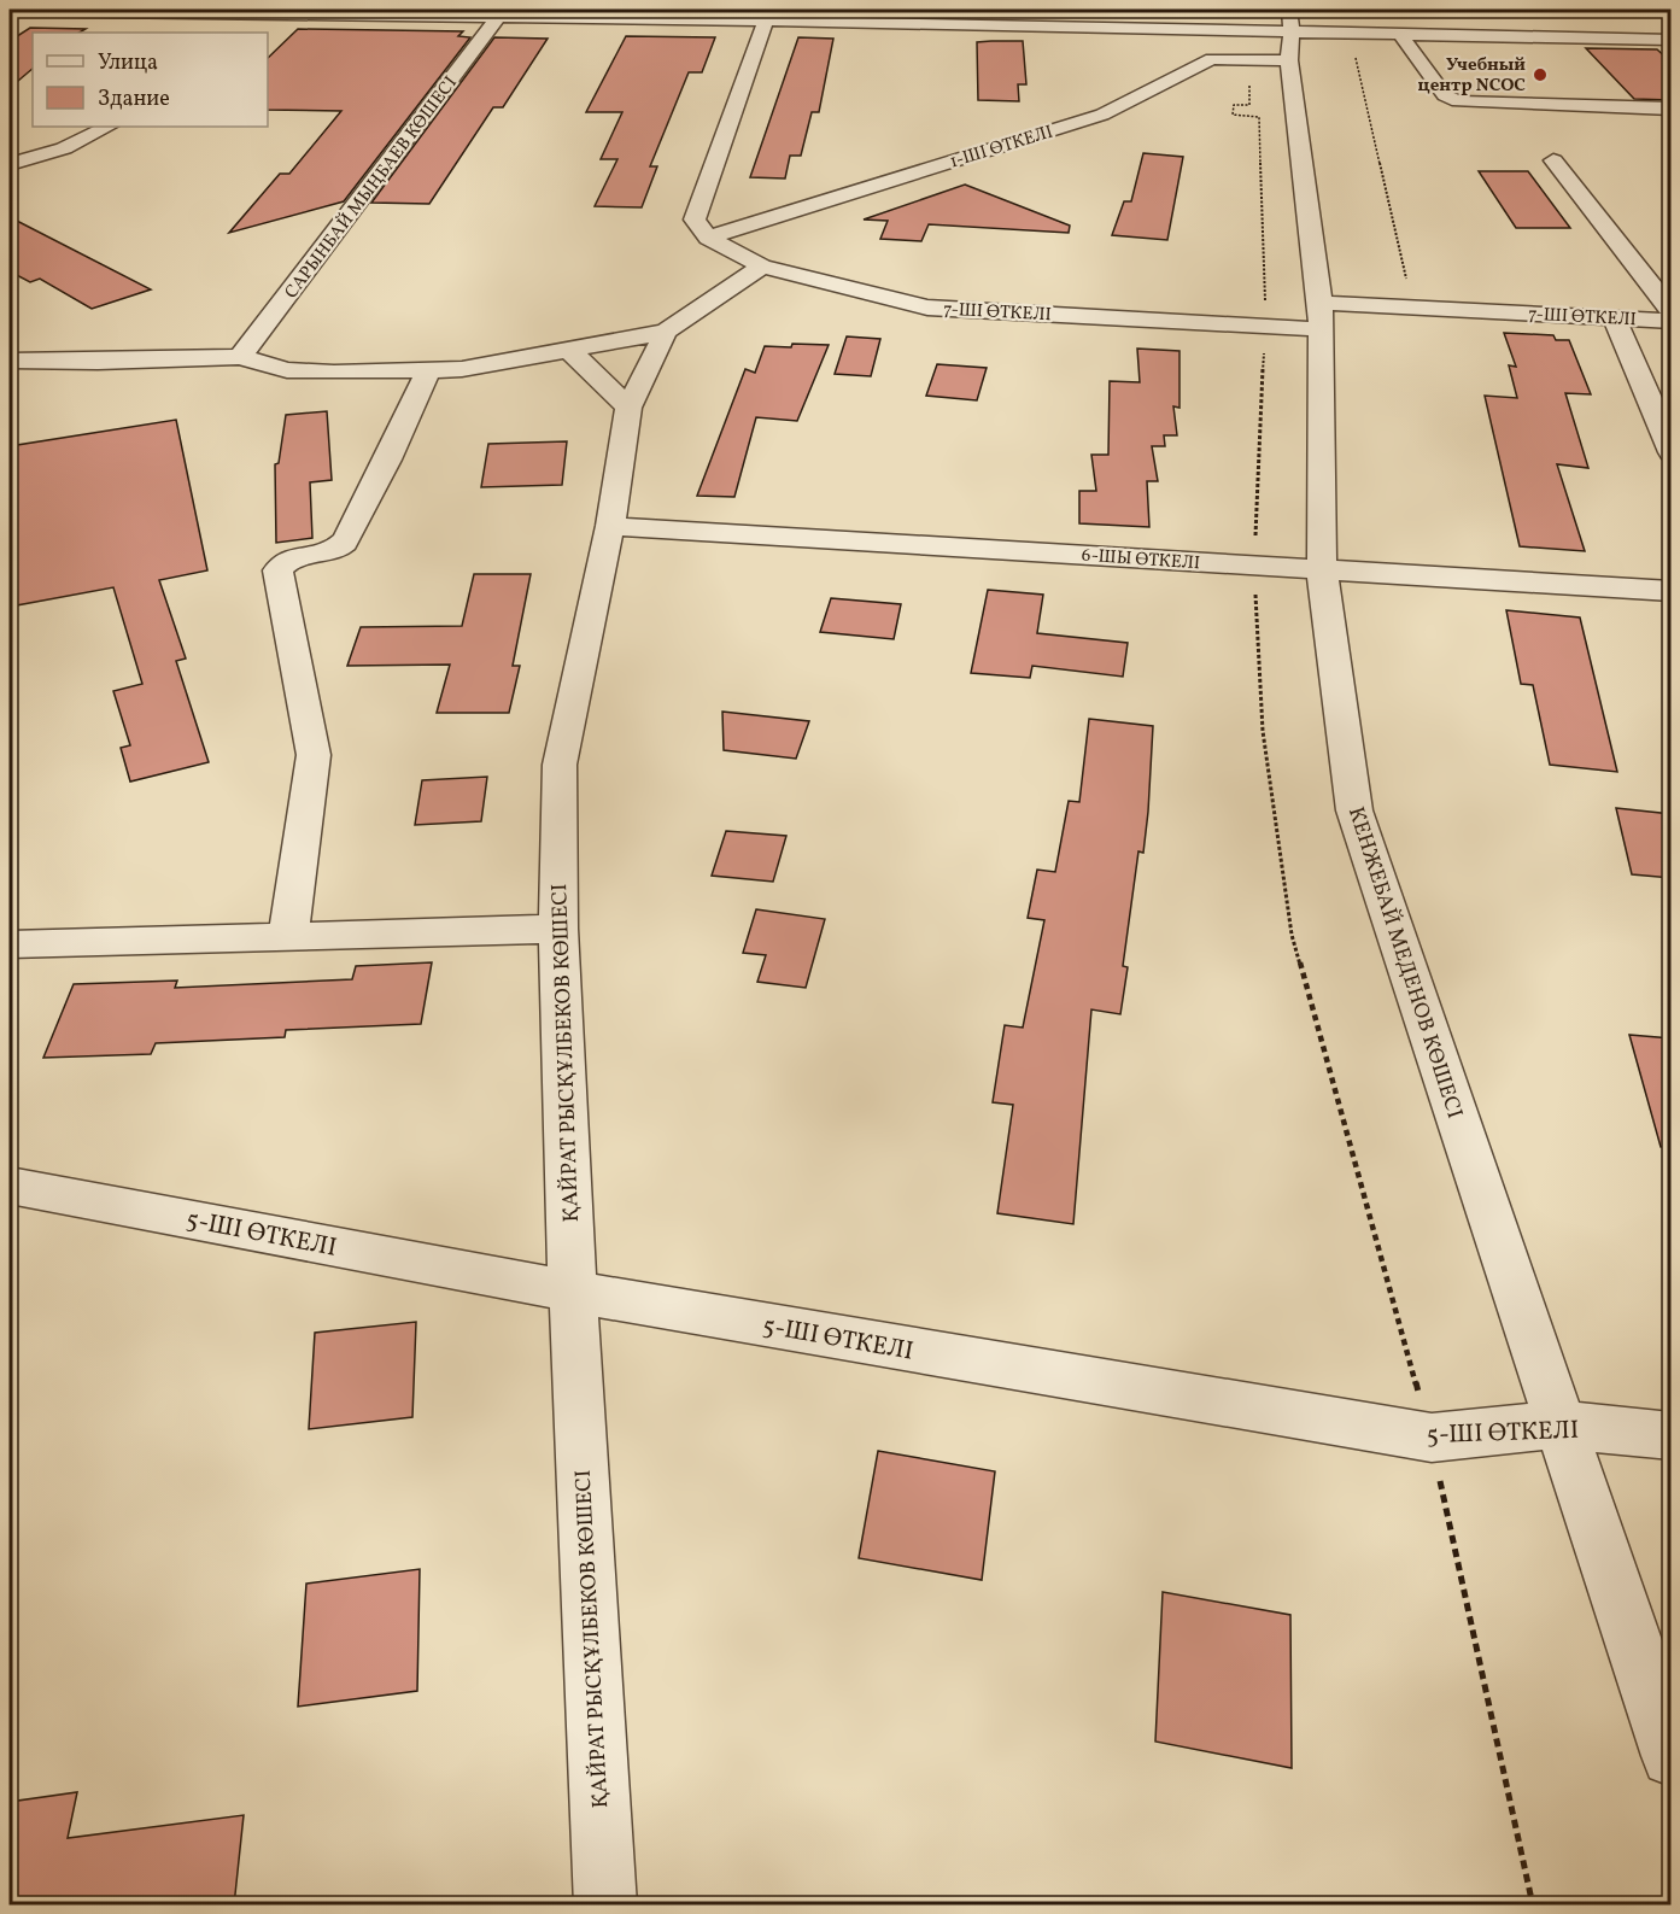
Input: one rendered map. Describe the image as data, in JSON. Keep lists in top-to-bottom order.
{
  "streets": {
    "street": [
      "1-ШІ ӨТКЕЛІ",
      "САРЫНБАЙ МЫҢБАЕВ КӨШЕСІ",
      "7-ШІ ӨТКЕЛІ",
      "6-ШЫ ӨТКЕЛІ",
      "КЕНЖЕБАЙ МЕДЕНОВ КӨШЕСІ",
      "ҚАЙРАТ РЫСҚҰЛБЕКОВ КӨШЕСІ",
      "5-ШІ ӨТКЕЛІ"
    ]
  },
  "crossings": [
    ["1-ШІ ӨТКЕЛІ", "7-ШІ ӨТКЕЛІ"],
    ["1-ШІ ӨТКЕЛІ", "КЕНЖЕБАЙ МЕДЕНОВ КӨШЕСІ"],
    ["7-ШІ ӨТКЕЛІ", "КЕНЖЕБАЙ МЕДЕНОВ КӨШЕСІ"],
    ["7-ШІ ӨТКЕЛІ", "ҚАЙРАТ РЫСҚҰЛБЕКОВ КӨШЕСІ"],
    ["6-ШЫ ӨТКЕЛІ", "КЕНЖЕБАЙ МЕДЕНОВ КӨШЕСІ"],
    ["6-ШЫ ӨТКЕЛІ", "ҚАЙРАТ РЫСҚҰЛБЕКОВ КӨШЕСІ"],
    ["КЕНЖЕБАЙ МЕДЕНОВ КӨШЕСІ", "5-ШІ ӨТКЕЛІ"],
    ["ҚАЙРАТ РЫСҚҰЛБЕКОВ КӨШЕСІ", "5-ШІ ӨТКЕЛІ"]
  ],
  "places": ["Учебный центр NCOC"],
  "legend": ["Улица", "Здание"]
}
